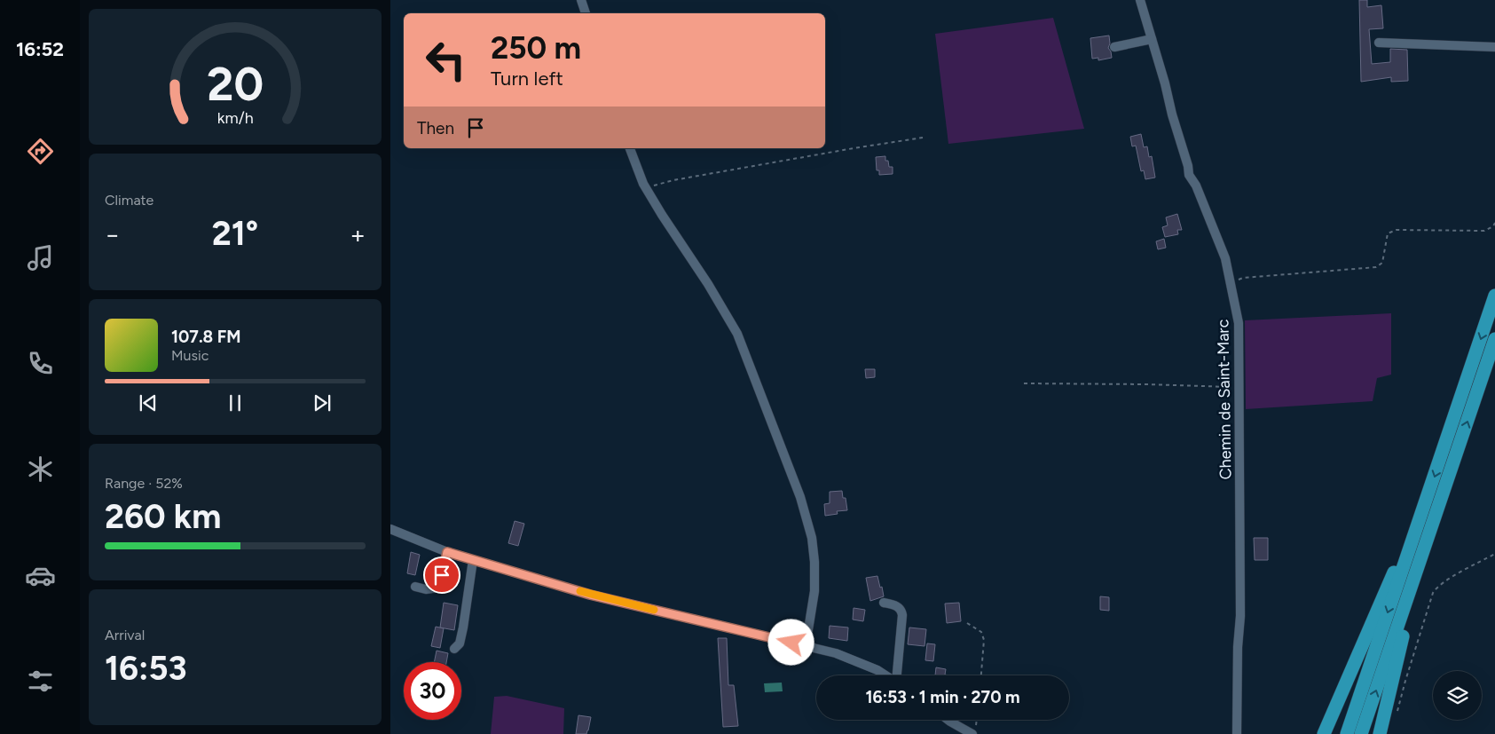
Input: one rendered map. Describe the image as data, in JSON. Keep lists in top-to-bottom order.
{
  "streets": {
    "street": ["Chemin de Saint-Marc"]
  },
  "page": {
    "tabs": "16:52",
    "turn": ["250 m", "Turn left"],
    "then": "Then",
    "tile": [
      "Climate",
      ["Range · 52%", "260 km"],
      ["Arrival", "16:53"]
    ],
    "heat": ["−", "21°", "+"],
    "song": ["107.8 FM", "Music"],
    "limit": "30",
    "trip": "16:53 · 1 min · 270 m",
    "gauge": ["20", "km/h"]
  }
}
